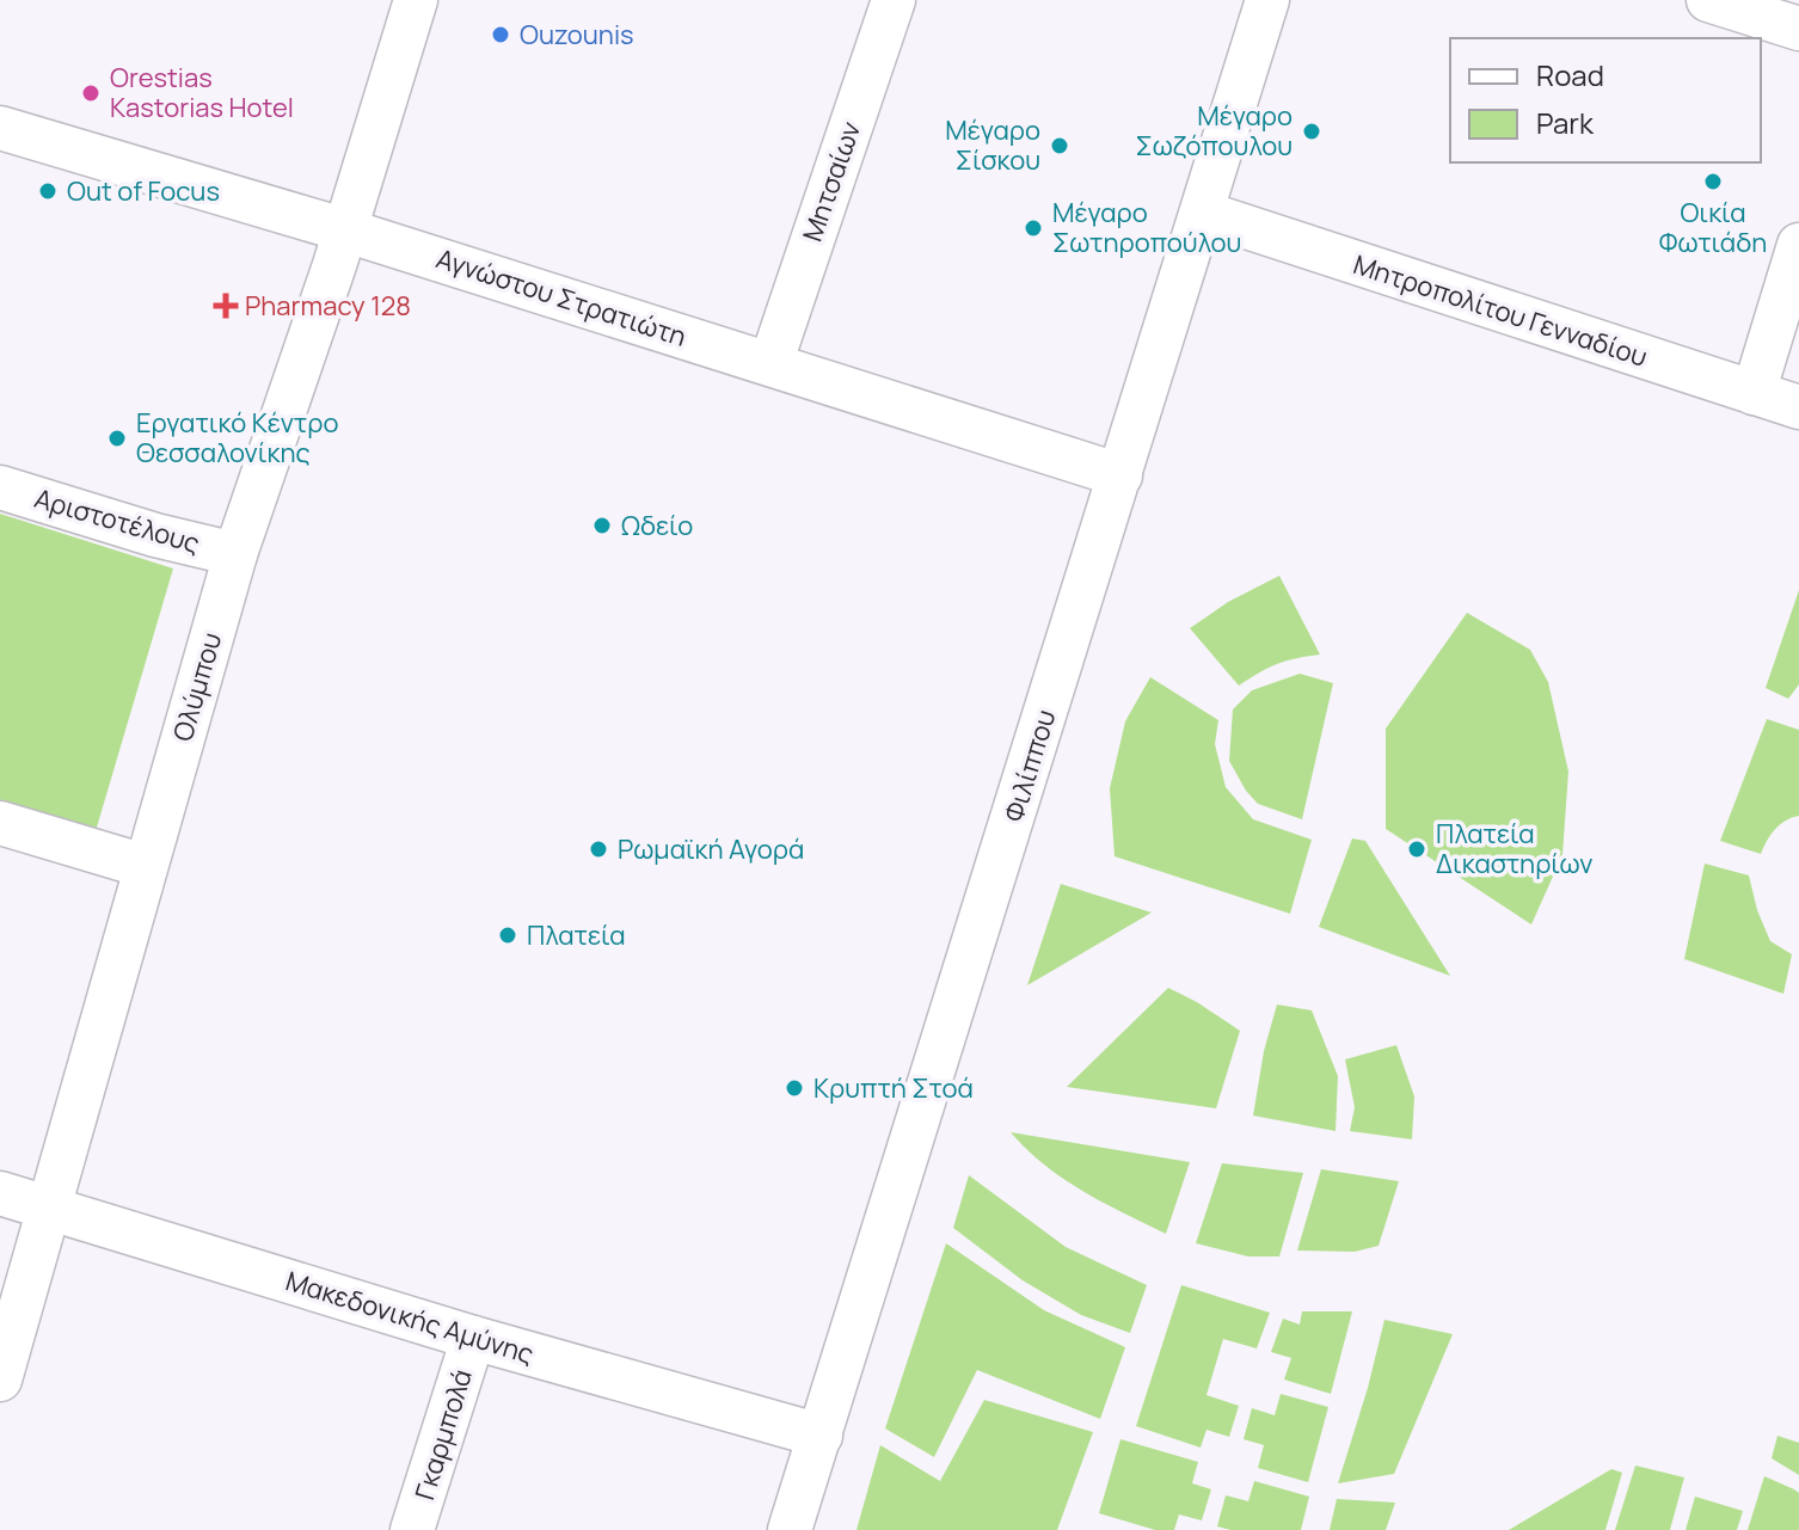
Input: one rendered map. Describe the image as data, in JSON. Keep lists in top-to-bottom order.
{
  "streets": {
    "street": [
      "Μητσαίων",
      "Αγνώστου Στρατιώτη",
      "Μητροπολίτου Γενναδίου",
      "Αριστοτέλους",
      "Ολύμπου",
      "Φιλίππου",
      "Μακεδονικής Αμύνης",
      "Γκαρμπολά"
    ]
  },
  "crossings": [
    ["Μητσαίων", "Αγνώστου Στρατιώτη"],
    ["Αγνώστου Στρατιώτη", "Ολύμπου"],
    ["Αγνώστου Στρατιώτη", "Φιλίππου"],
    ["Μητροπολίτου Γενναδίου", "Φιλίππου"],
    ["Αριστοτέλους", "Ολύμπου"],
    ["Ολύμπου", "Μακεδονικής Αμύνης"],
    ["Φιλίππου", "Μακεδονικής Αμύνης"],
    ["Μακεδονικής Αμύνης", "Γκαρμπολά"]
  ],
  "places": {
    "other": [
      "Ouzounis",
      "Orestias Kastorias Hotel",
      "Μέγαρο Σωζόπουλου",
      "Μέγαρο Σίσκου",
      "Οικία Φωτιάδη",
      "Out of Focus",
      "Μέγαρο Σωτηροπούλου",
      "Εργατικό Κέντρο Θεσσαλονίκης",
      "Ωδείο",
      "Ρωμαϊκή Αγορά",
      "Πλατεία Δικαστηρίων",
      "Πλατεία",
      "Κρυπτή Στοά"
    ],
    "health": ["Pharmacy 128"]
  },
  "legend": ["Road", "Park"]
}
